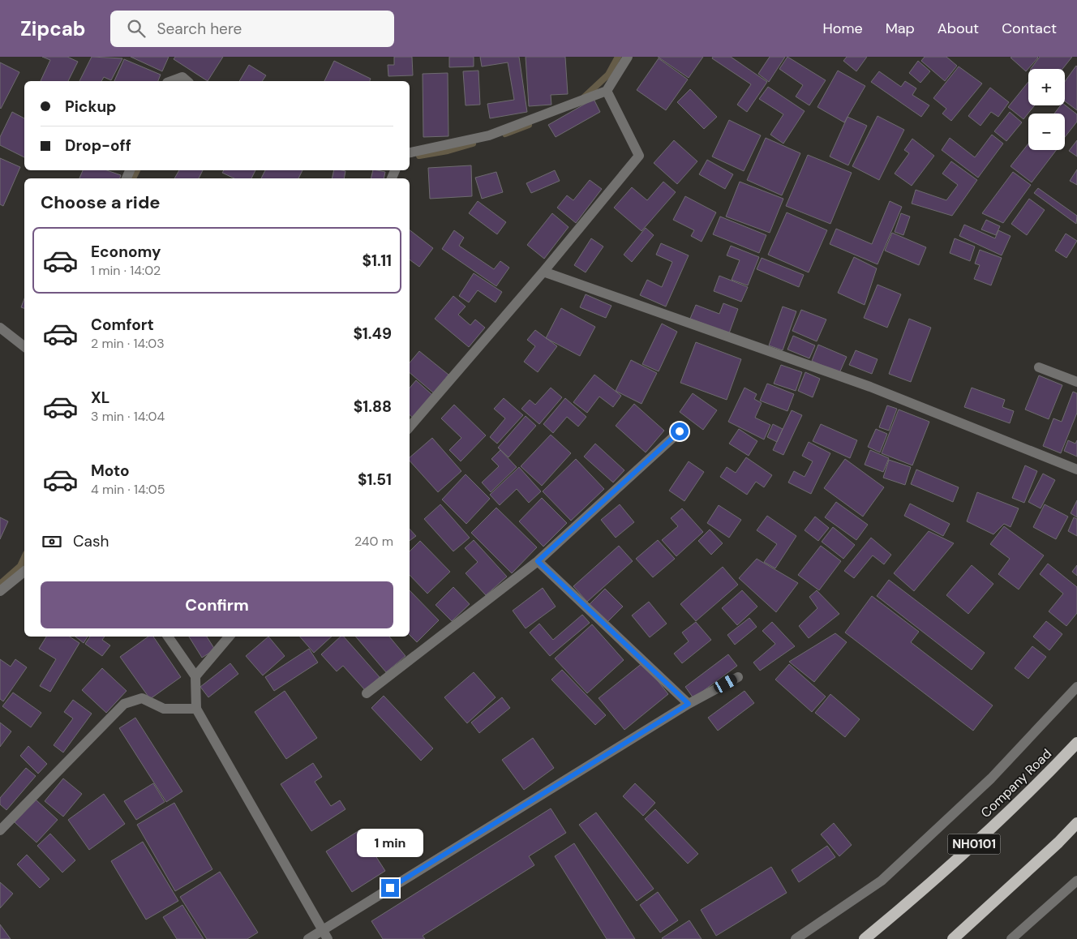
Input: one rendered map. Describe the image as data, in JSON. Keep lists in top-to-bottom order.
{
  "streets": {
    "highway": ["Company Road", "NH0101"]
  },
  "page": {
    "header": "Zipcab",
    "search": "Search here",
    "nav": [
      "Home",
      "Map",
      "About",
      "Contact"
    ],
    "map_buttons": ["+", "−"],
    "banner": ["Pickup", "Drop-off"],
    "heading": "Choose a ride",
    "list": [
      {
        "name": "Economy",
        "note": "1 min · 14:02",
        "value": "$1.11"
      },
      {
        "name": "Comfort",
        "note": "2 min · 14:03",
        "value": "$1.49"
      },
      {
        "name": "XL",
        "note": "3 min · 14:04",
        "value": "$1.88"
      },
      {
        "name": "Moto",
        "note": "4 min · 14:05",
        "value": "$1.51"
      }
    ],
    "pay": ["Cash", "240 m"],
    "buttons": "Confirm",
    "bubble": "1 min"
  }
}
